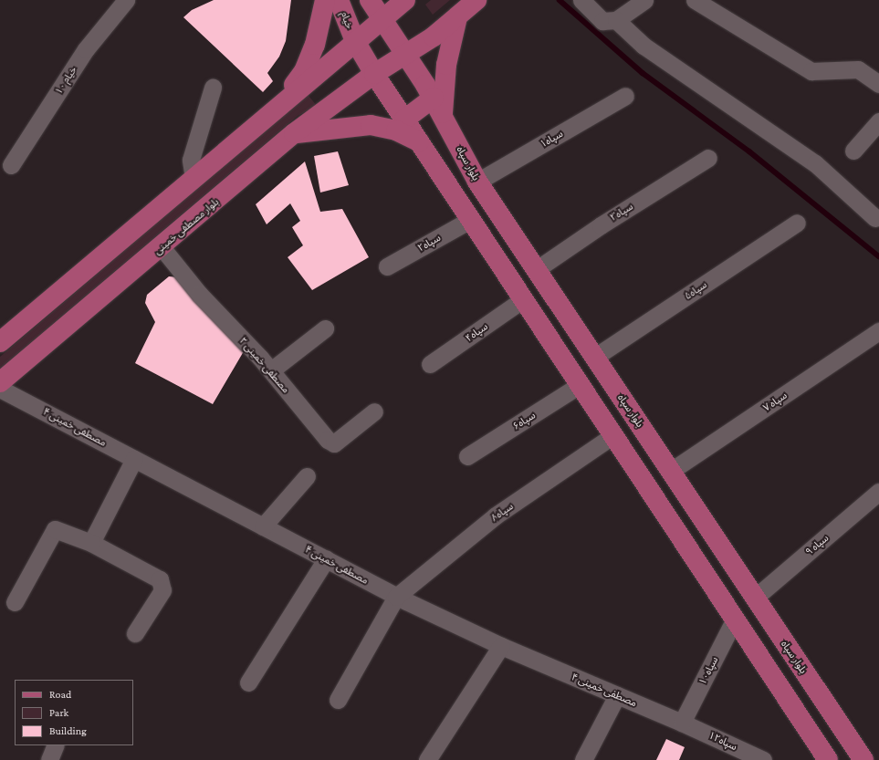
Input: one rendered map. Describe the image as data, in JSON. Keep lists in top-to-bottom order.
{
  "streets": {
    "main road": ["خیام", "بلوار سپاه", "بلوار مصطفی خمینی"],
    "street": [
      "خیام ۱۰",
      "سپاه۱",
      "سپاه۳",
      "سپاه۲",
      "سپاه۵",
      "سپاه۴",
      "مصطفی خمینی ۲",
      "سپاه ۷",
      "سپاه۶",
      "مصطفی خمینی ۴",
      "سپاه۸",
      "سپاه ۹",
      "سپاه۱۰",
      "سپاه۱۲"
    ]
  },
  "crossings": [
    ["خیام", "بلوار مصطفی خمینی"],
    ["سپاه۱", "بلوار سپاه"],
    ["بلوار سپاه", "سپاه۳"],
    ["بلوار سپاه", "بلوار مصطفی خمینی"],
    ["بلوار سپاه", "سپاه۵"],
    ["بلوار سپاه", "سپاه ۷"],
    ["بلوار سپاه", "سپاه ۹"],
    ["بلوار مصطفی خمینی", "مصطفی خمینی ۲"],
    ["مصطفی خمینی ۴", "سپاه۸"],
    ["مصطفی خمینی ۴", "سپاه۱۰"],
    ["مصطفی خمینی ۴", "سپاه۱۲"],
    ["سپاه۱۰", "سپاه۱۲"]
  ],
  "legend": ["Road", "Park", "Building"]
}
